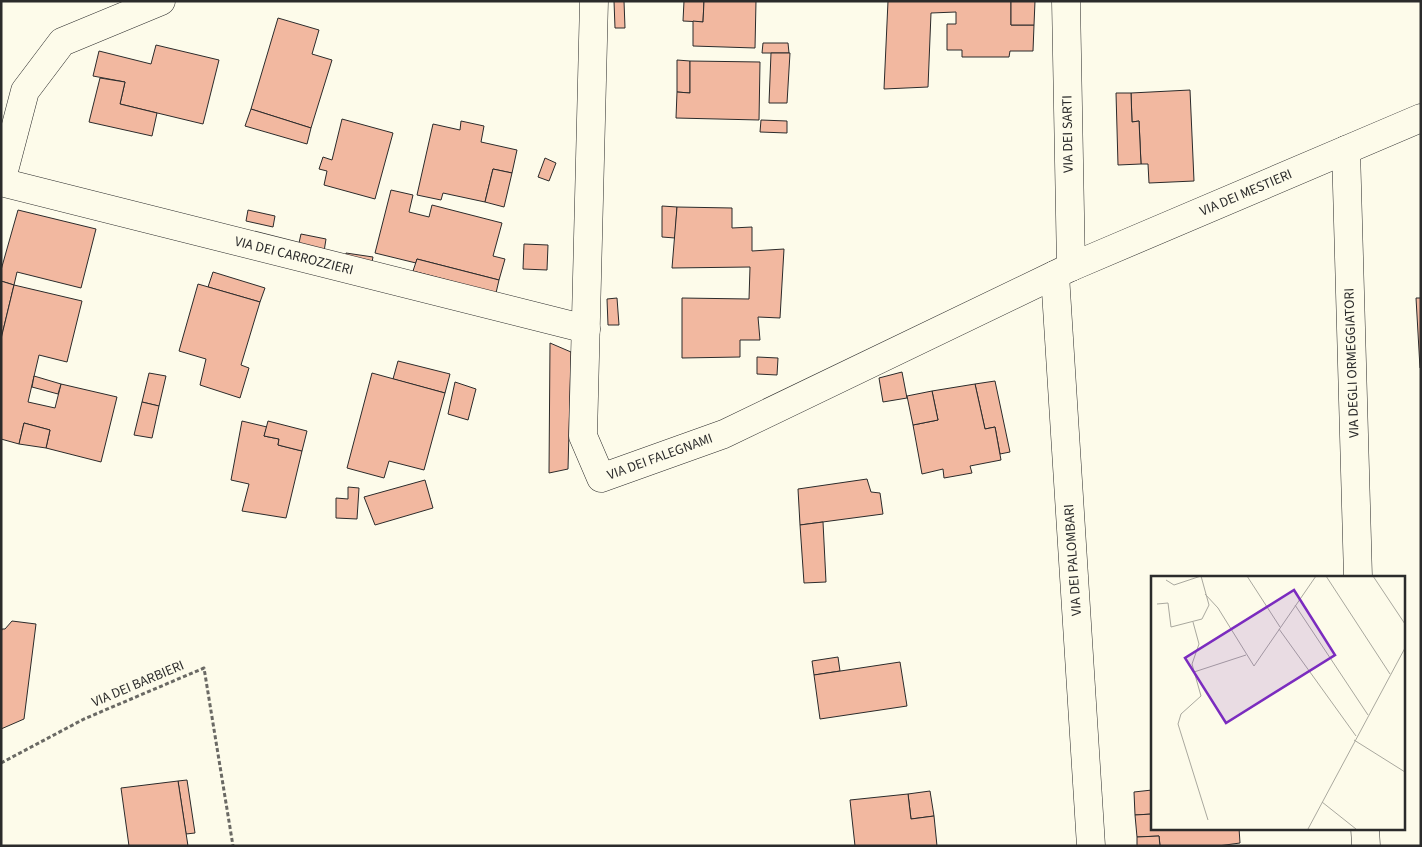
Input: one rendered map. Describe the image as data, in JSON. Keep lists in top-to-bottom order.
{
  "streets": {
    "street": [
      "VIA DEI SARTI",
      "VIA DEI MESTIERI",
      "VIA DEI CARROZZIERI",
      "VIA DEGLI ORMEGGIATORI",
      "VIA DEI FALEGNAMI",
      "VIA DEI PALOMBARI"
    ],
    "path": ["VIA DEI BARBIERI"]
  },
  "crossings": [
    ["VIA DEI SARTI", "VIA DEI MESTIERI"],
    ["VIA DEI SARTI", "VIA DEI FALEGNAMI"],
    ["VIA DEI SARTI", "VIA DEI PALOMBARI"],
    ["VIA DEI MESTIERI", "VIA DEGLI ORMEGGIATORI"],
    ["VIA DEI MESTIERI", "VIA DEI FALEGNAMI"],
    ["VIA DEI MESTIERI", "VIA DEI PALOMBARI"],
    ["VIA DEI CARROZZIERI", "VIA DEI FALEGNAMI"],
    ["VIA DEI FALEGNAMI", "VIA DEI PALOMBARI"]
  ]
}
